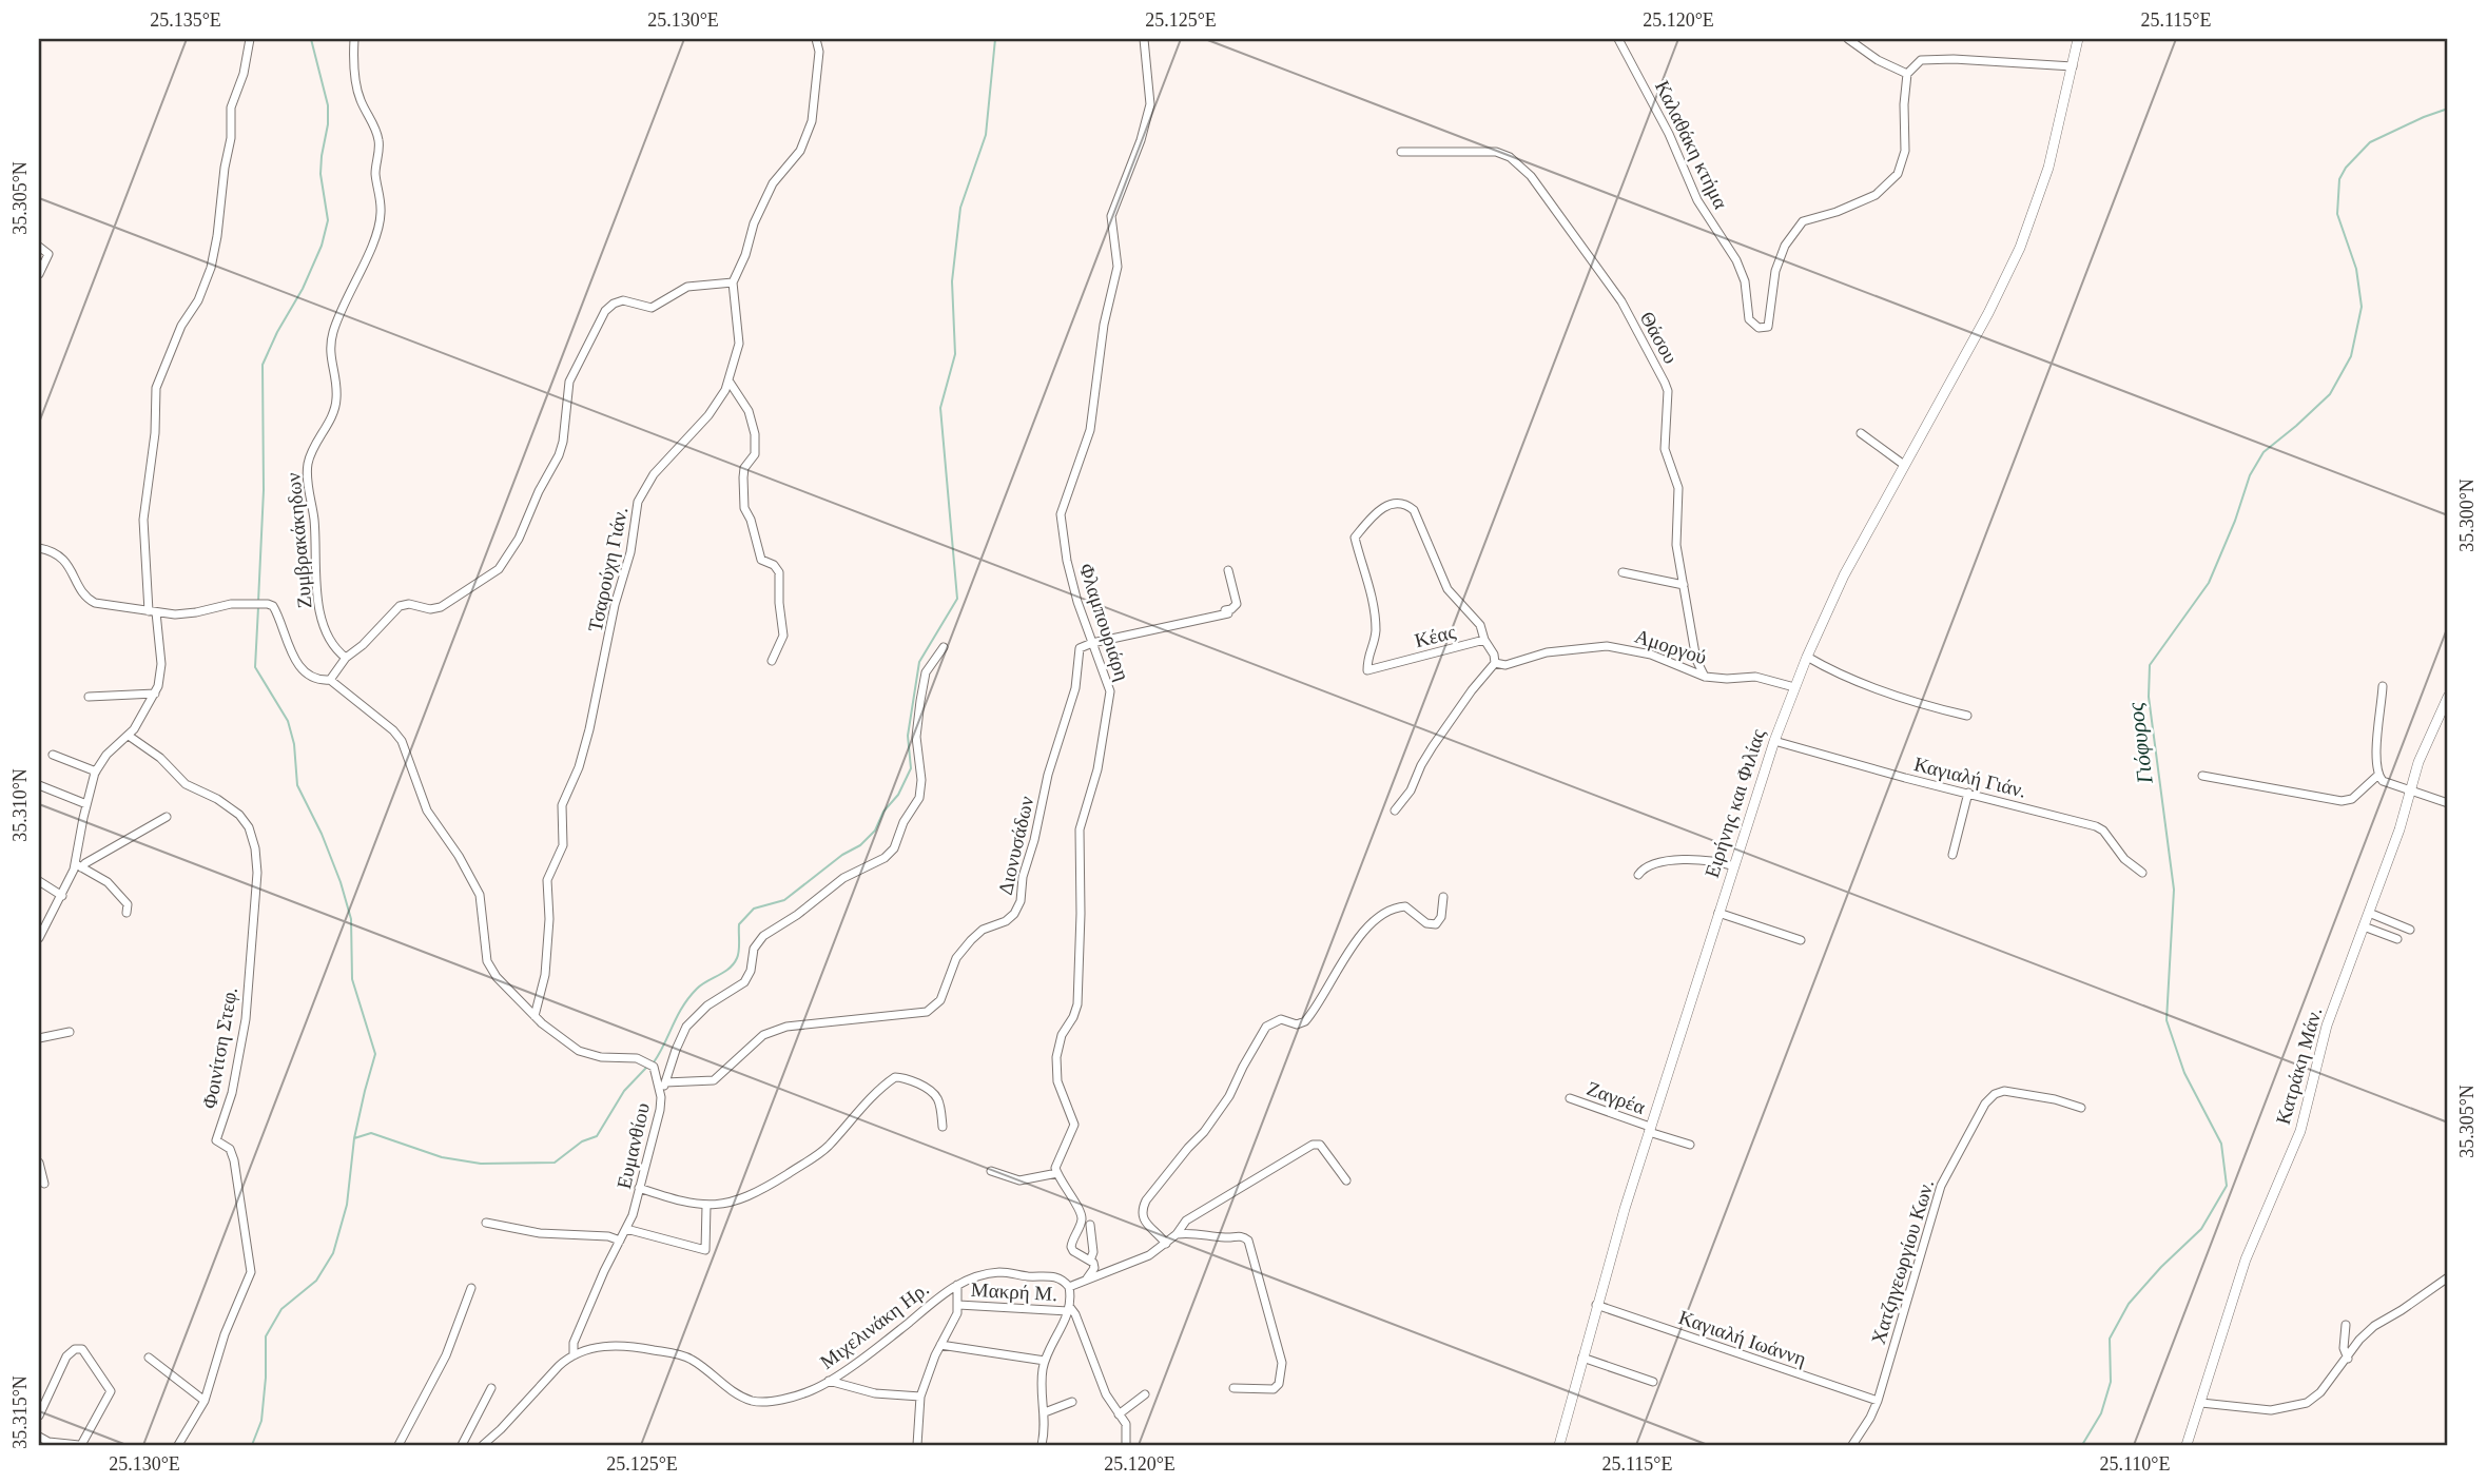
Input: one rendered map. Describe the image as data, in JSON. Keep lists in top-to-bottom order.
{
  "streets": {
    "street": [
      "Καλαθάκη κτήμα",
      "Θάσου",
      "Ζυμβρακάκηδων",
      "Τσαρούχη Γιάν.",
      "Φλαμπουριάρη",
      "Κέας",
      "Αμοργού",
      "Καγιαλή Γιάν.",
      "Ειρήνης και Φιλίας",
      "Διονυσάδων",
      "Φοινίτση Στεφ.",
      "Κατράκη Μάν.",
      "Ζαγρέα",
      "Ευμανθίου",
      "Χατζηγεωργίου Κων.",
      "Μακρή Μ.",
      "Μιχελινάκη Ηρ.",
      "Καγιαλή Ιωάννη"
    ]
  },
  "crossings": [
    ["Θάσου", "Αμοργού"],
    ["Τσαρούχη Γιάν.", "Ευμανθίου"],
    ["Φλαμπουριάρη", "Διονυσάδων"],
    ["Κέας", "Αμοργού"],
    ["Αμοργού", "Ειρήνης και Φιλίας"],
    ["Καγιαλή Γιάν.", "Ειρήνης και Φιλίας"],
    ["Ειρήνης και Φιλίας", "Ζαγρέα"],
    ["Ειρήνης και Φιλίας", "Καγιαλή Ιωάννη"],
    ["Ευμανθίου", "Μιχελινάκη Ηρ."],
    ["Χατζηγεωργίου Κων.", "Καγιαλή Ιωάννη"]
  ],
  "water": ["Γιόφυρος"],
  "coordinates": [
    "25.135°E",
    "25.130°E",
    "25.125°E",
    "25.120°E",
    "25.115°E",
    "35.305°N",
    "35.300°N",
    "35.310°N",
    "35.315°N",
    "25.110°E"
  ]
}
